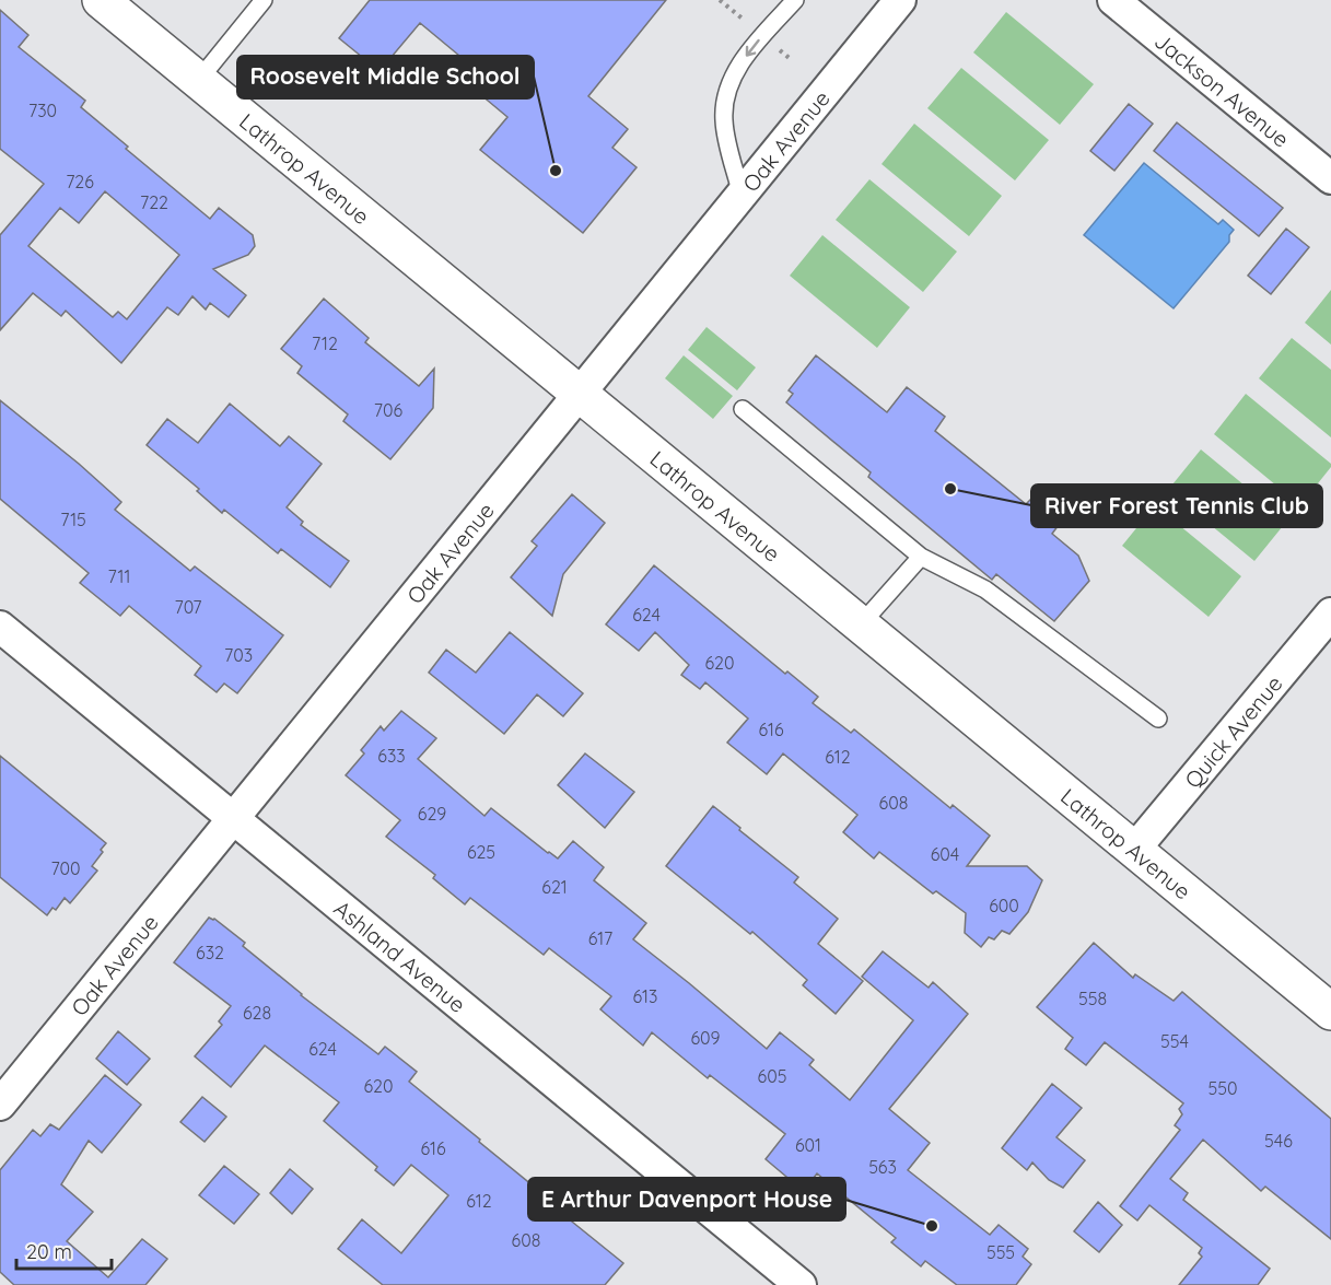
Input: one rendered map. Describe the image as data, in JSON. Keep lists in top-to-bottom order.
{
  "streets": {
    "street": [
      "Jackson Avenue",
      "Oak Avenue",
      "Lathrop Avenue",
      "Quick Avenue",
      "Ashland Avenue"
    ]
  },
  "crossings": [
    ["Oak Avenue", "Lathrop Avenue"],
    ["Oak Avenue", "Ashland Avenue"],
    ["Lathrop Avenue", "Quick Avenue"]
  ],
  "places": ["Roosevelt Middle School", "River Forest Tennis Club", "E Arthur Davenport House"],
  "house_numbers": [
    "730",
    "726",
    "722",
    "712",
    "706",
    "715",
    "711",
    "707",
    "624",
    "703",
    "620",
    "616",
    "633",
    "612",
    "608",
    "629",
    "625",
    "604",
    "700",
    "621",
    "600",
    "617",
    "632",
    "613",
    "558",
    "628",
    "609",
    "554",
    "624",
    "605",
    "620",
    "550",
    "546",
    "601",
    "616",
    "563",
    "612",
    "608",
    "555"
  ],
  "scale_bar": "20 m"
}
